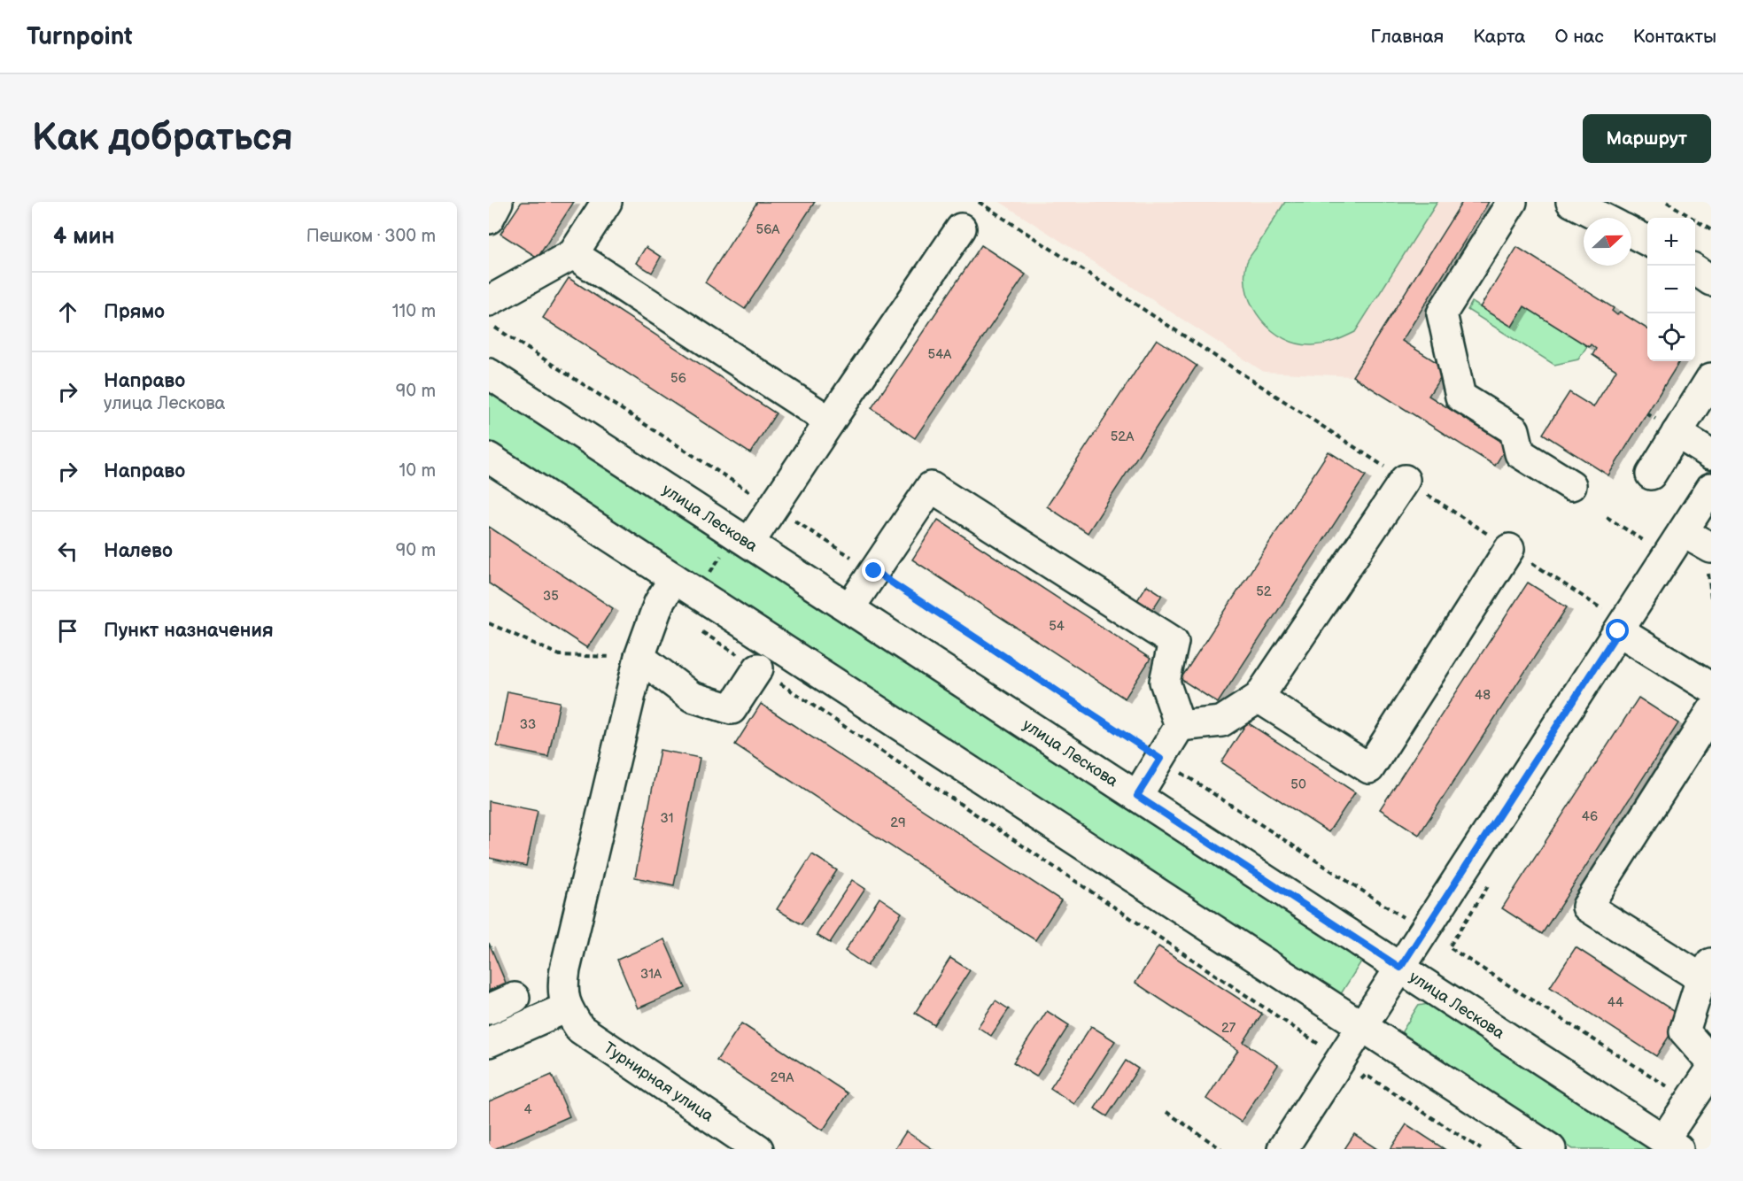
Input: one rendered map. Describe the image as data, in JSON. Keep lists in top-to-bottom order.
{
  "streets": {
    "main road": ["улица Лескова", "Турнирная улица"]
  },
  "house_numbers": [
    "56А",
    "54А",
    "56",
    "52А",
    "52",
    "35",
    "54",
    "48",
    "33",
    "50",
    "46",
    "31",
    "29",
    "31А",
    "44",
    "27",
    "29А",
    "4"
  ],
  "north": "right",
  "page": {
    "header": "Turnpoint",
    "nav": [
      "Главная",
      "Карта",
      "О нас",
      "Контакты"
    ],
    "buttons": "Маршрут",
    "title": "Как добраться",
    "heading": ["4 мин", "Пешком · 300 m"],
    "map_buttons": ["+", "−"],
    "list": [
      ["Прямо", "110 m"],
      ["Направо", "улица Лескова", "90 m"],
      ["Направо", "10 m"],
      ["Налево", "90 m"],
      "Пункт назначения"
    ]
  }
}
